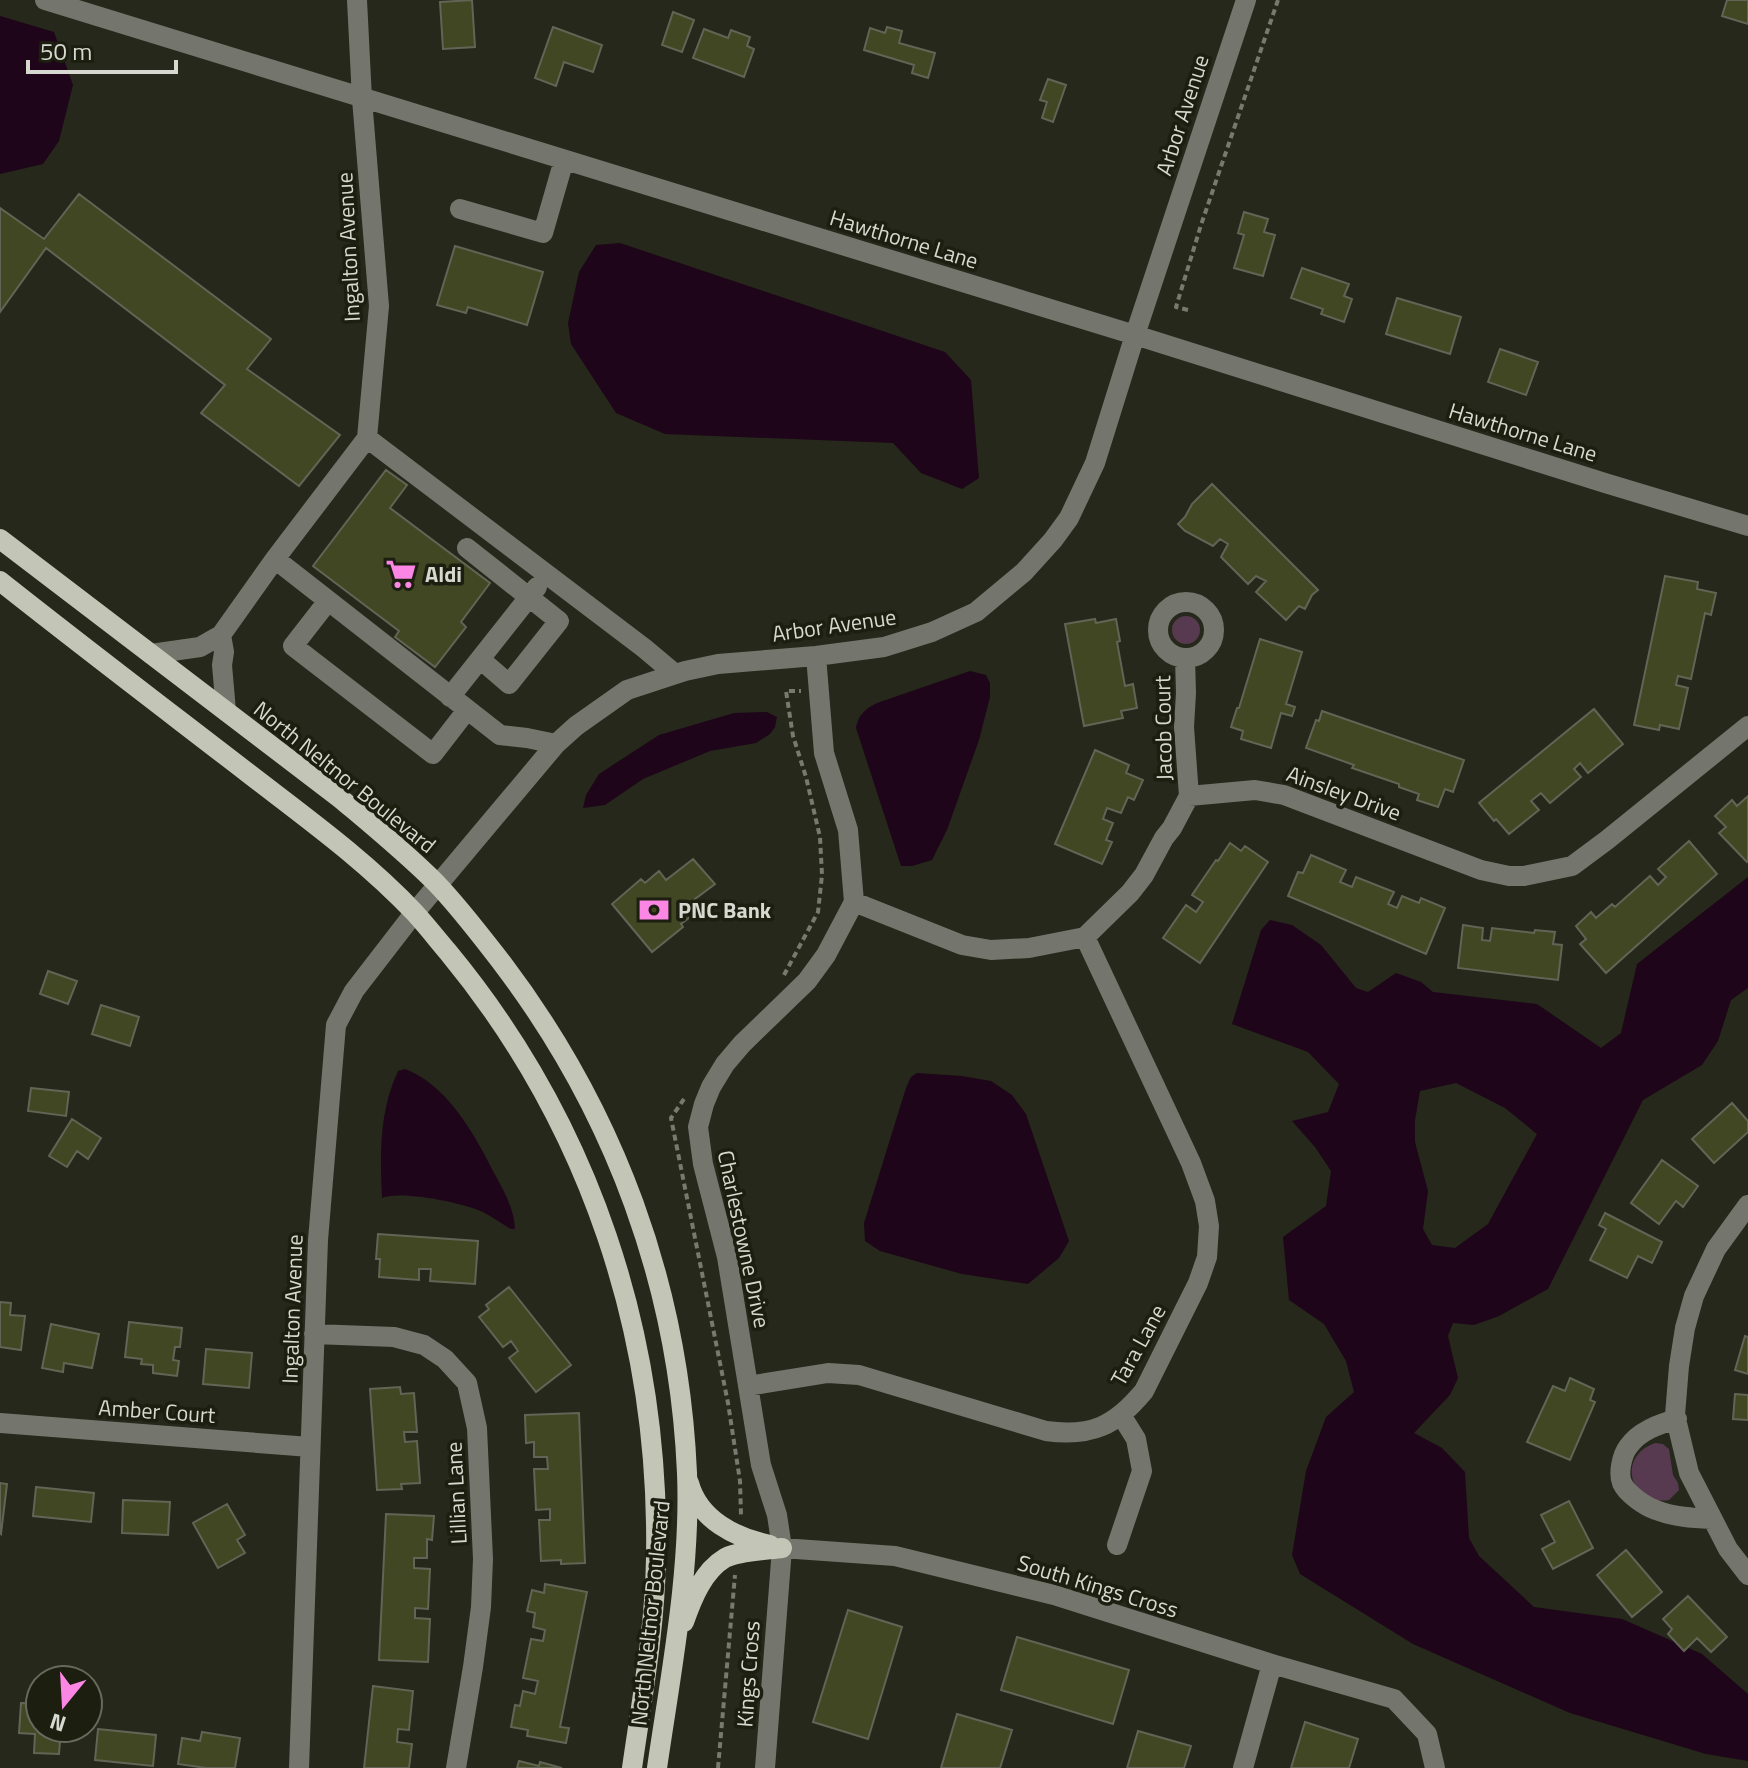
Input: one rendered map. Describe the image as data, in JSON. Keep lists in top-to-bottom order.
{
  "streets": {
    "main road": ["North Neltnor Boulevard"],
    "street": [
      "Arbor Avenue",
      "Hawthorne Lane",
      "Ingalton Avenue",
      "Jacob Court",
      "Ainsley Drive",
      "Charlestowne Drive",
      "Tara Lane",
      "Amber Court",
      "Lillian Lane",
      "South Kings Cross",
      "Kings Cross"
    ]
  },
  "crossings": [
    ["Arbor Avenue", "Hawthorne Lane"],
    ["Arbor Avenue", "Ingalton Avenue"],
    ["Arbor Avenue", "North Neltnor Boulevard"],
    ["Hawthorne Lane", "Ingalton Avenue"],
    ["Ingalton Avenue", "North Neltnor Boulevard"],
    ["Ingalton Avenue", "Amber Court"],
    ["Ingalton Avenue", "Lillian Lane"],
    ["Jacob Court", "Ainsley Drive"],
    ["Charlestowne Drive", "Tara Lane"],
    ["Charlestowne Drive", "South Kings Cross"],
    ["Charlestowne Drive", "Kings Cross"],
    ["South Kings Cross", "Kings Cross"]
  ],
  "places": {
    "supermarket": ["Aldi"],
    "bank": ["PNC Bank"]
  },
  "scale_bar": "50 m",
  "north": "bottom"
}
